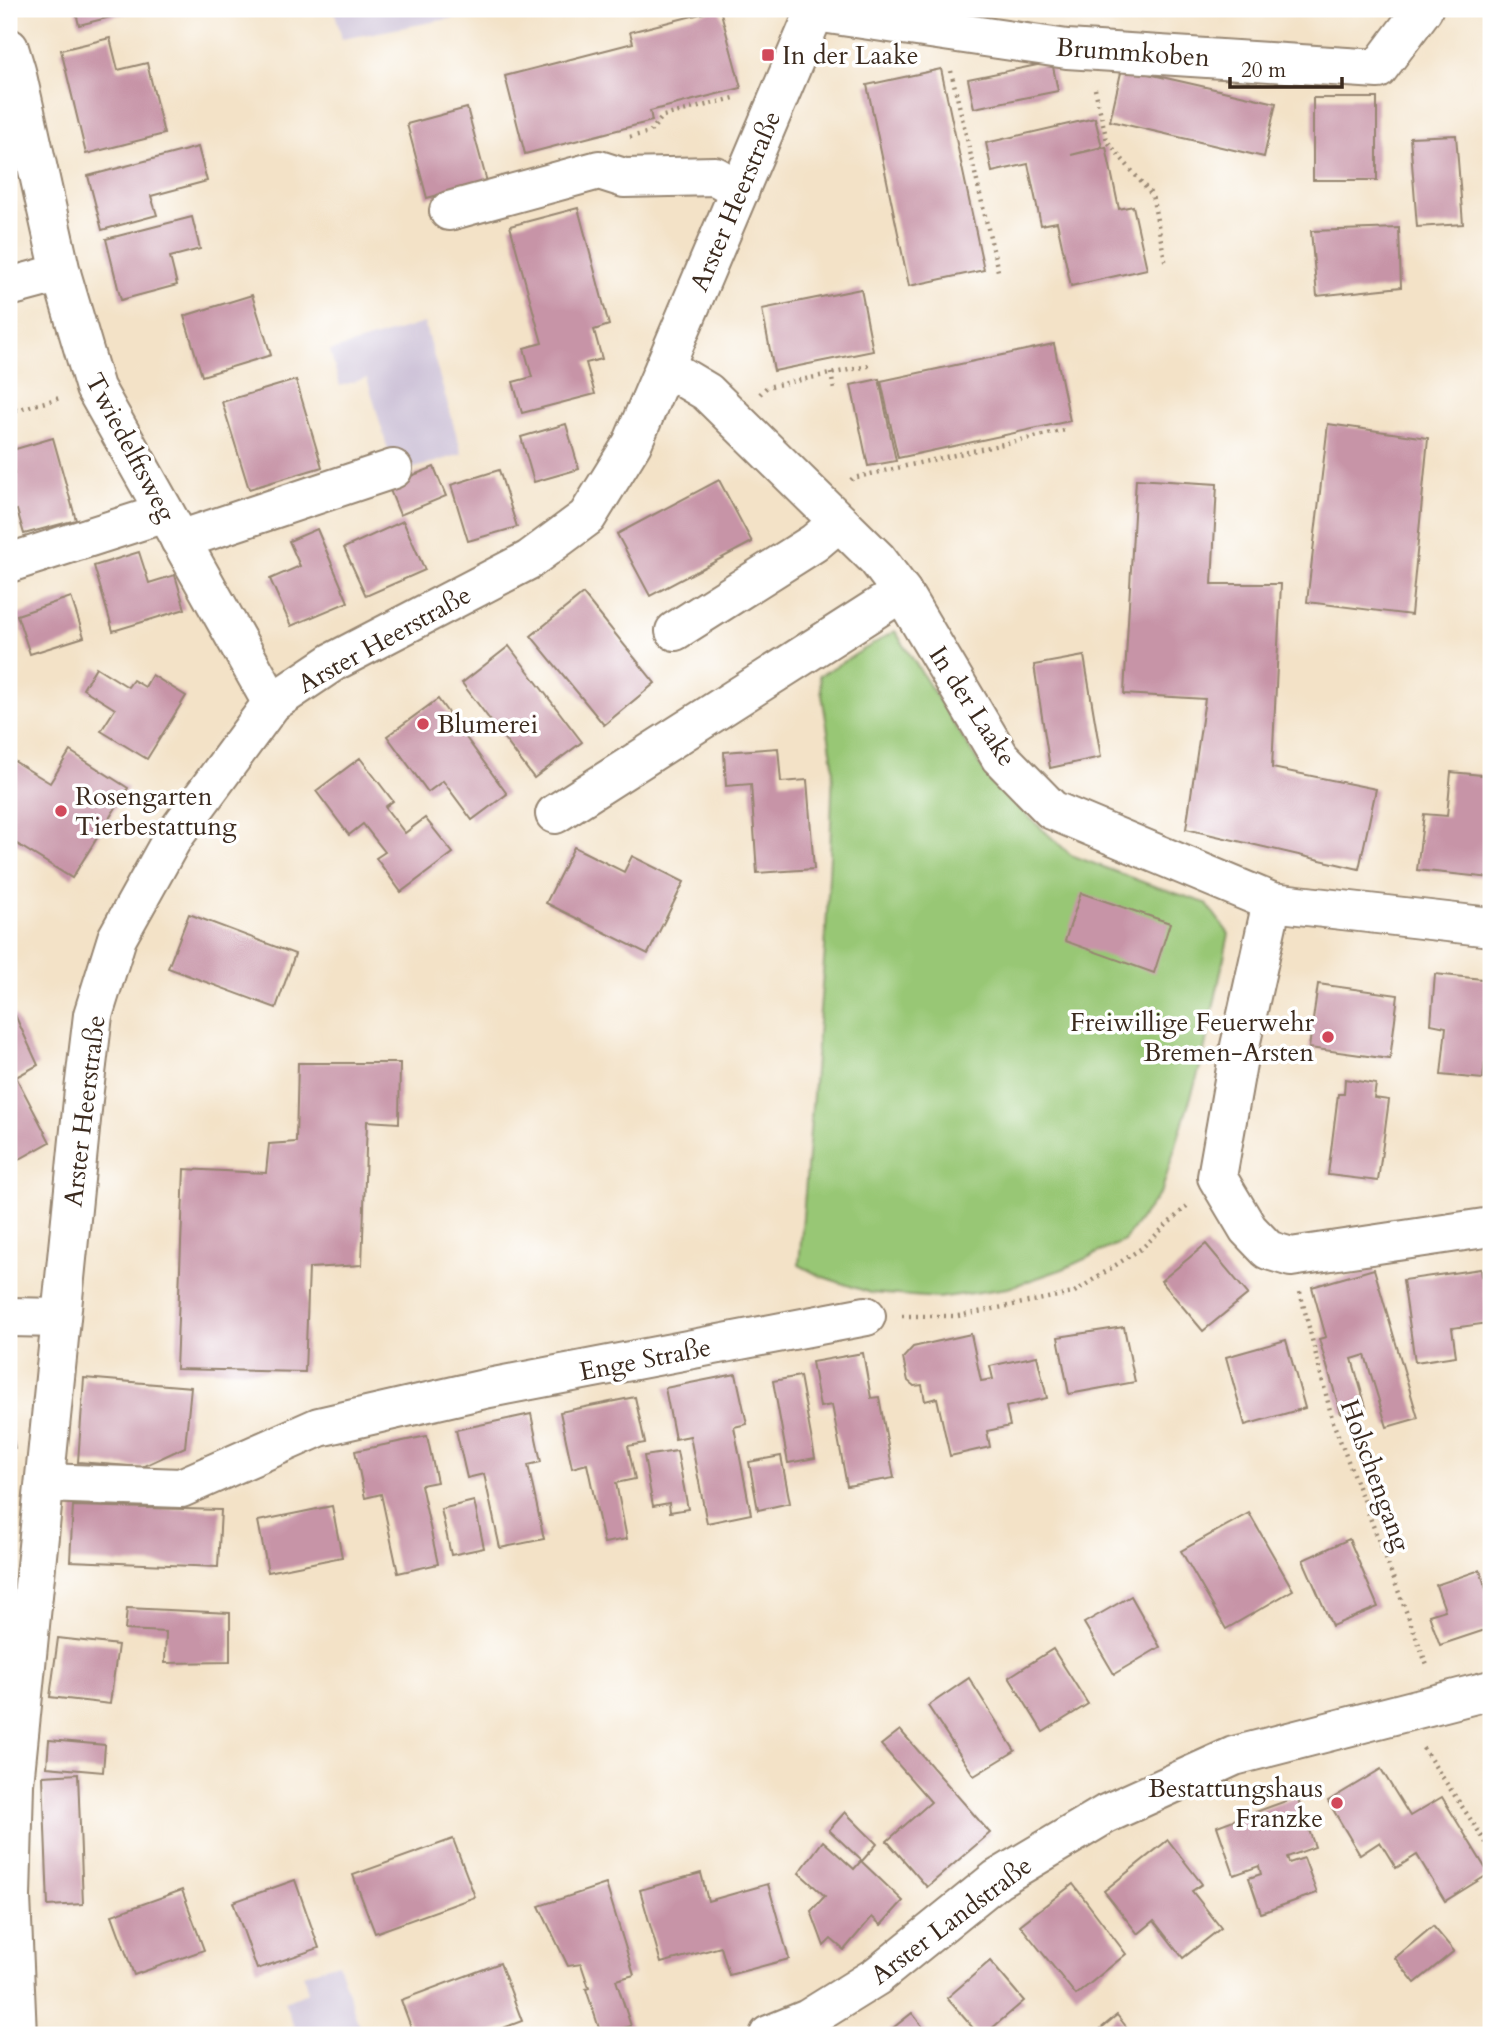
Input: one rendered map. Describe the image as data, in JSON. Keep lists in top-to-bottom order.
{
  "streets": {
    "street": [
      "Brummkoben",
      "Arster Heerstraße",
      "Twiedelftsweg",
      "In der Laake",
      "Enge Straße",
      "Arster Landstraße"
    ],
    "path": ["Holschengang"]
  },
  "crossings": [
    ["Brummkoben", "Arster Heerstraße"],
    ["Arster Heerstraße", "Twiedelftsweg"],
    ["Arster Heerstraße", "In der Laake"],
    ["Arster Heerstraße", "Enge Straße"],
    ["Holschengang", "Arster Landstraße"]
  ],
  "places": {
    "transit": ["In der Laake"],
    "other": [
      "Blumerei",
      "Rosengarten Tierbestattung",
      "Freiwillige Feuerwehr Bremen-Arsten",
      "Bestattungshaus Franzke"
    ]
  },
  "scale_bar": "20 m"
}
